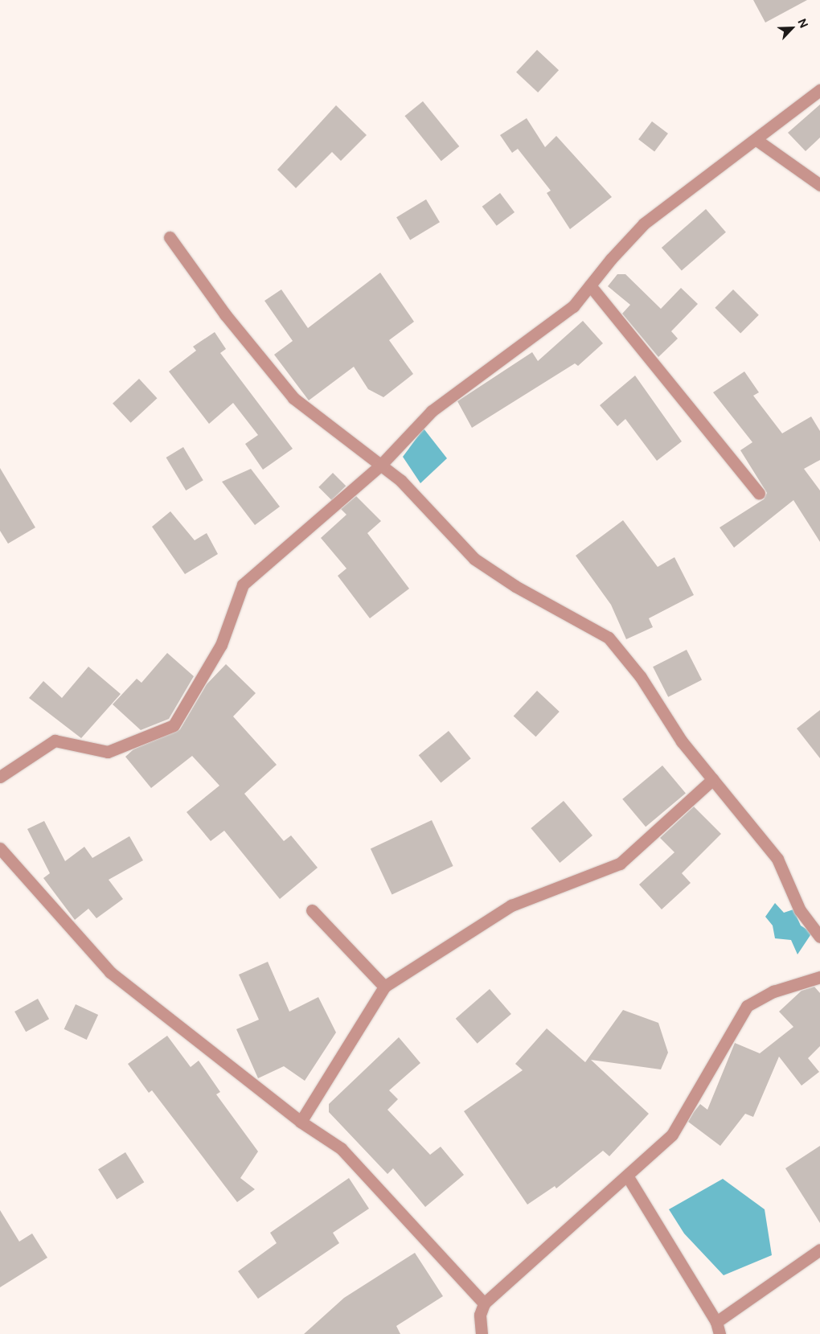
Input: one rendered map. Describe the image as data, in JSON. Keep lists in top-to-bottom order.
{
  "north": "top right"
}
